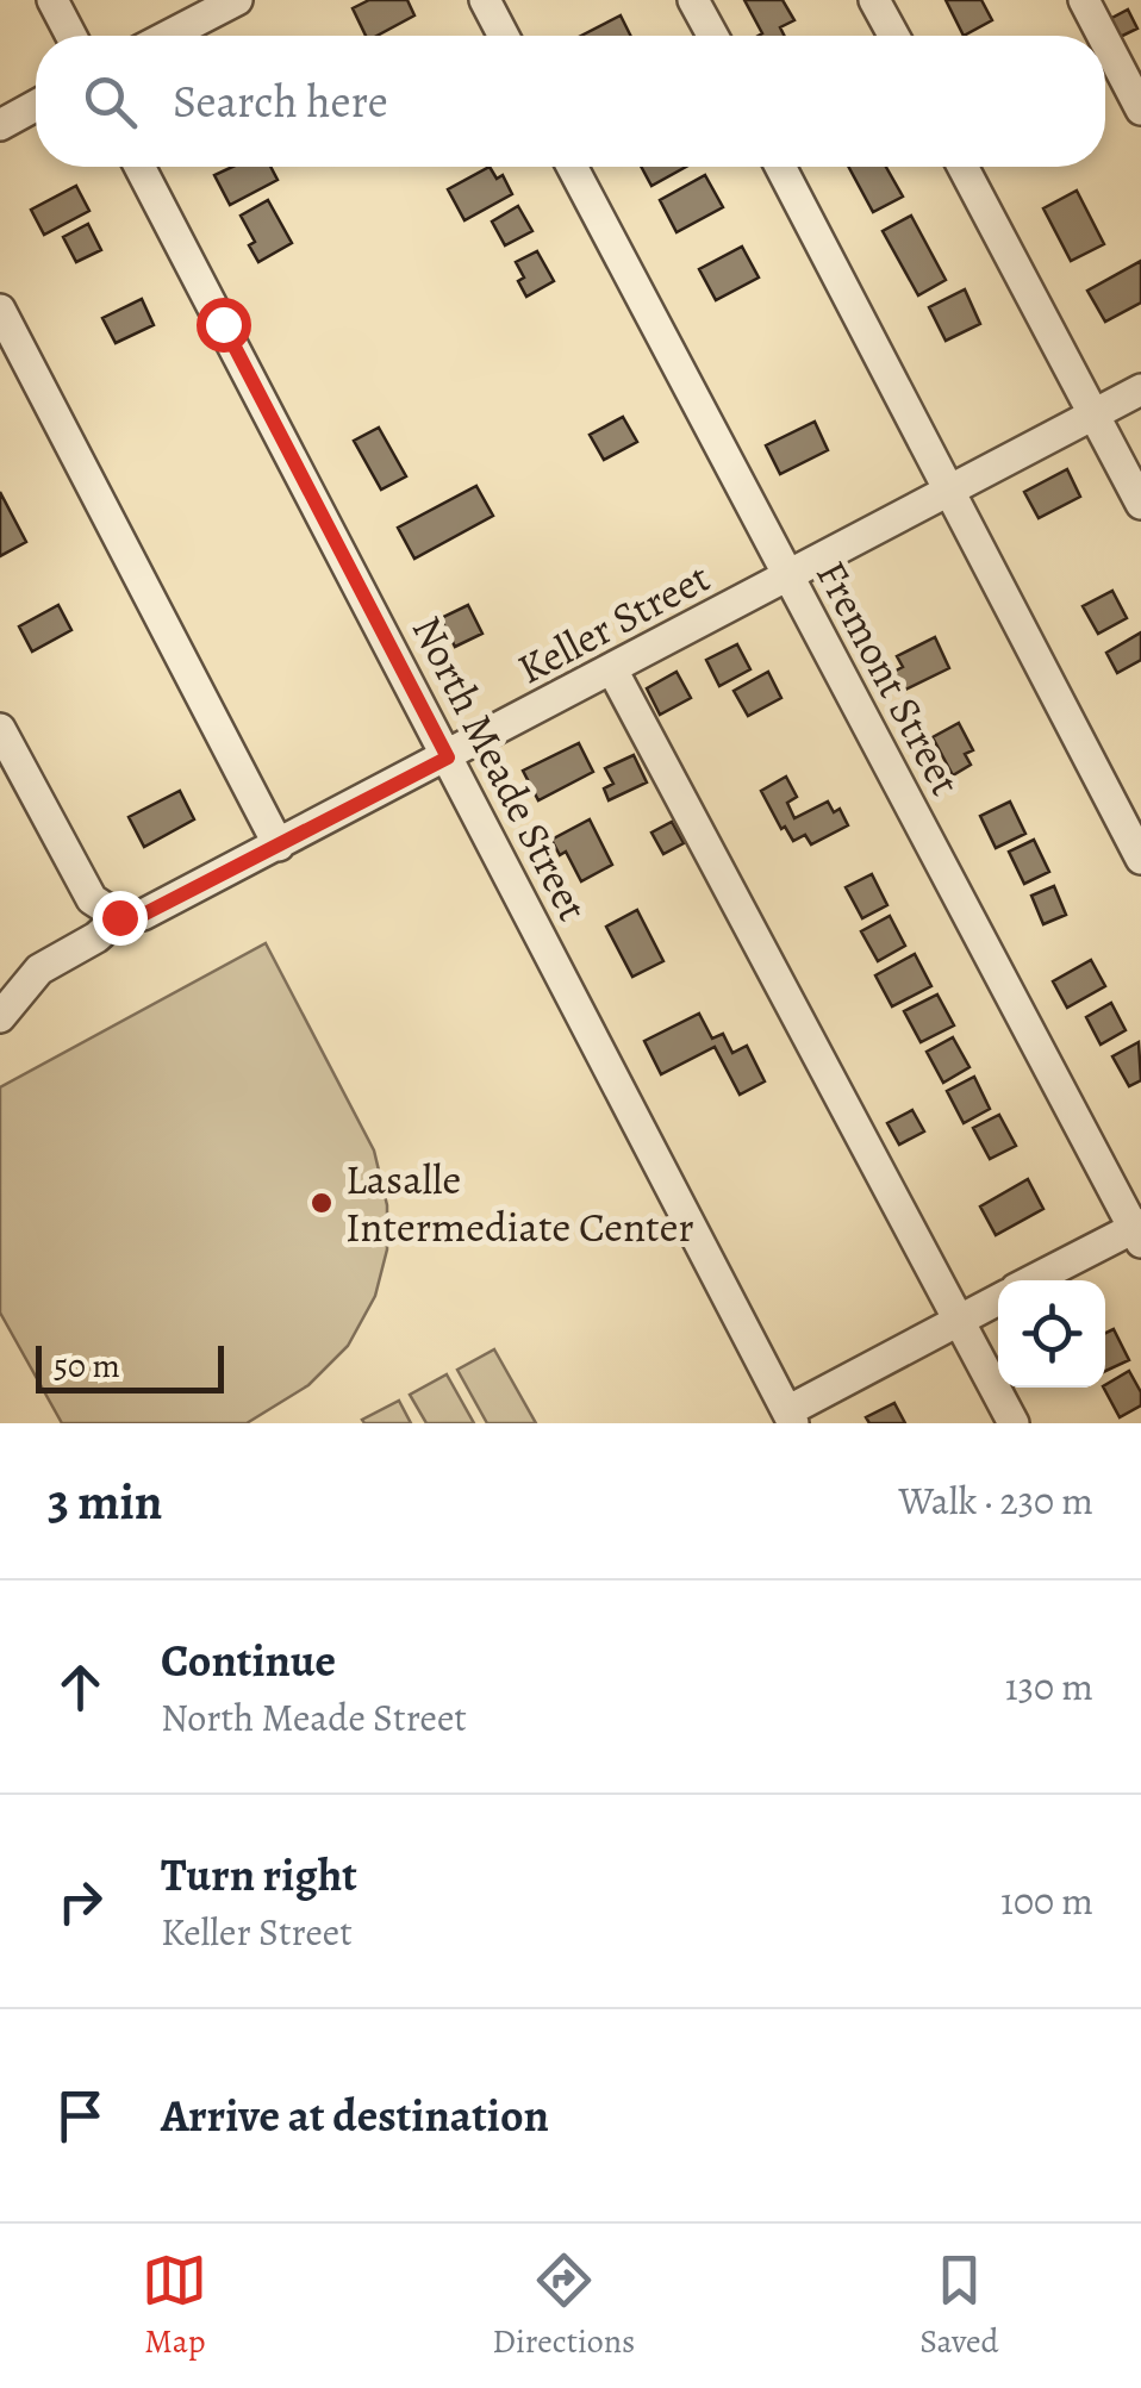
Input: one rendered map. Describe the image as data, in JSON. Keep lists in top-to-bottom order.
{
  "streets": {
    "street": ["Keller Street", "Fremont Street", "North Meade Street"]
  },
  "crossings": [
    ["Keller Street", "Fremont Street"],
    ["Keller Street", "North Meade Street"]
  ],
  "places": ["Lasalle Intermediate Center"],
  "scale_bar": "50 m",
  "page": {
    "search": "Search here",
    "scale": "50 m",
    "heading": ["3 min", "Walk · 230 m"],
    "list": [
      ["Continue", "North Meade Street", "130 m"],
      ["Turn right", "Keller Street", "100 m"],
      "Arrive at destination"
    ],
    "nav": ["Map", "Directions", "Saved"]
  }
}
